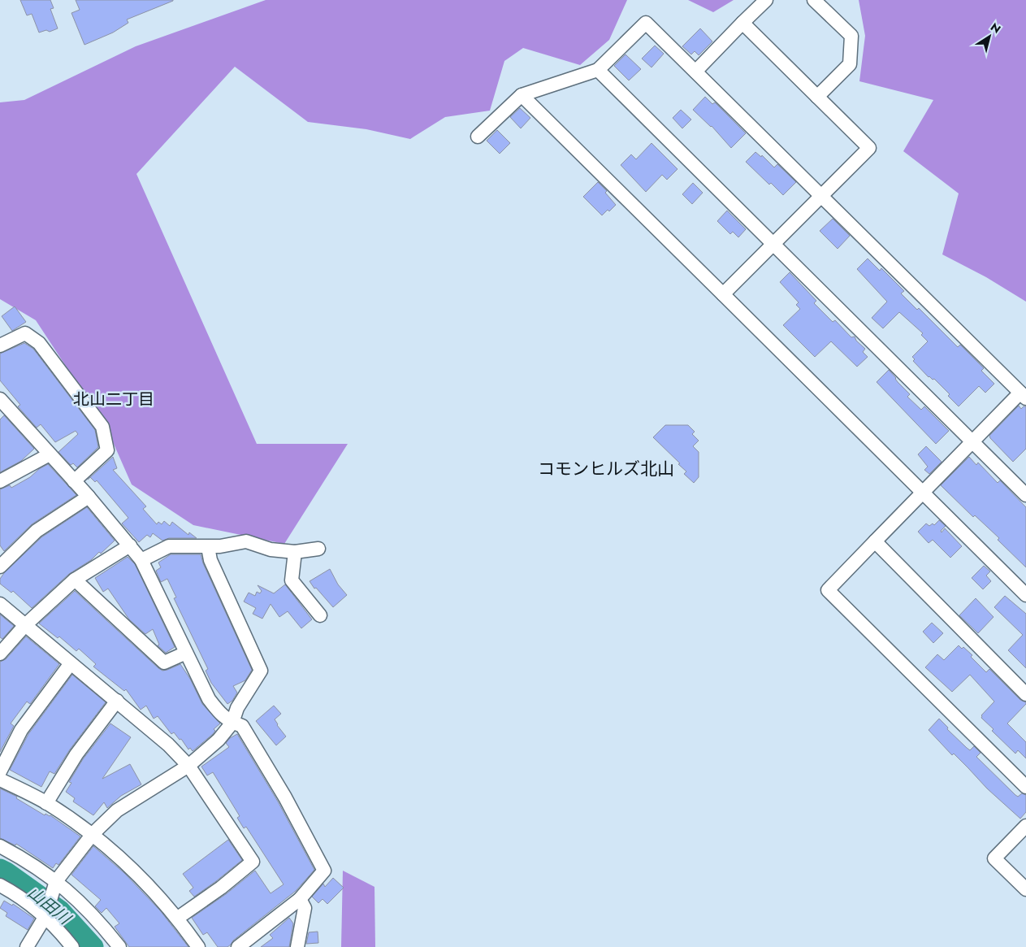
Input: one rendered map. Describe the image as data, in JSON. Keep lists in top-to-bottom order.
{
  "districts": ["北山二丁目", "コモンヒルズ北山"],
  "water": ["山田川"],
  "north": "top right"
}
